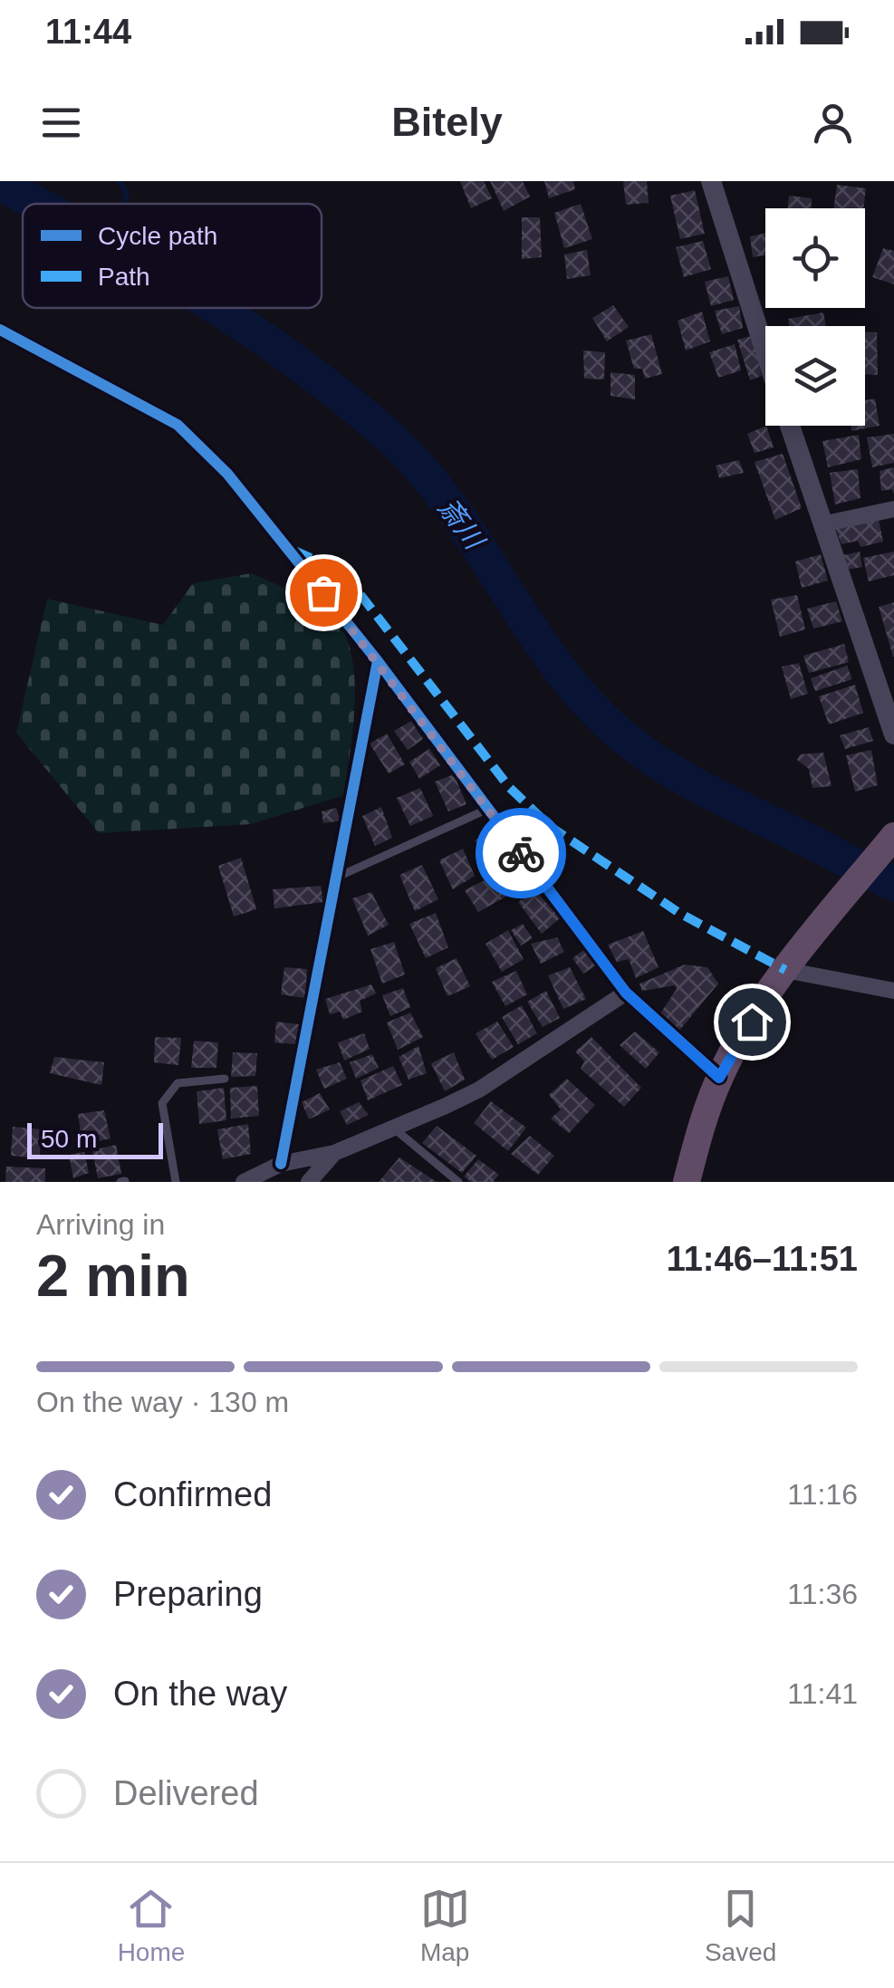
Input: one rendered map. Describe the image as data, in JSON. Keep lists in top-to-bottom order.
{
  "water": ["斎川"],
  "legend": ["Cycle path", "Path"],
  "scale_bar": "50 m",
  "page": {
    "status": "11:44",
    "header": "Bitely",
    "scale": "50 m",
    "heading": ["2 min", "Arriving in", "11:46–11:51"],
    "bar": "On the way · 130 m",
    "list": [
      ["Confirmed", "11:16"],
      ["Preparing", "11:36"],
      ["On the way", "11:41"],
      "Delivered"
    ],
    "tabs": ["Home", "Map", "Saved"]
  }
}
